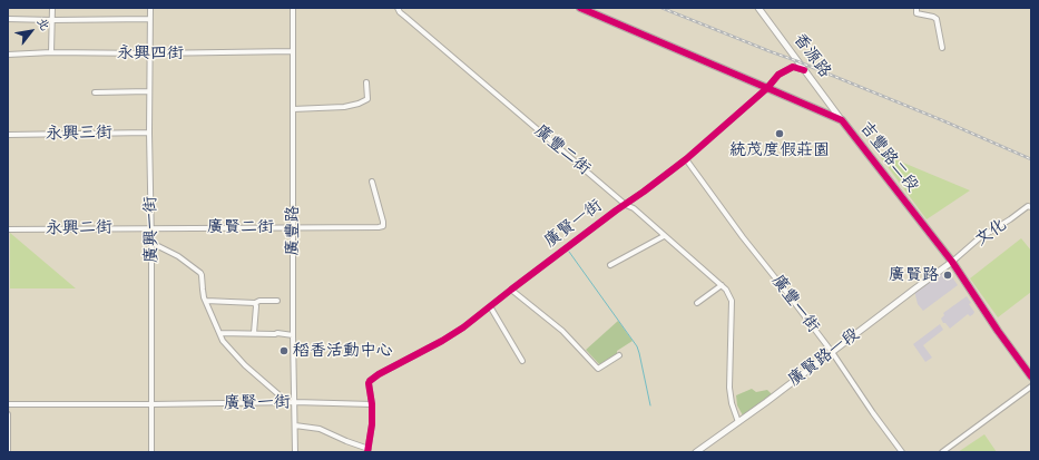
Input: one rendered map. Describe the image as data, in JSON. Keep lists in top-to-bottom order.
{
  "streets": {
    "main road": ["吉豐路二段"],
    "street": [
      "永興四街",
      "香源路",
      "永興三街",
      "廣豐二街",
      "廣賢一街",
      "廣賢二街",
      "永興二街",
      "廣興一街",
      "廣豐路",
      "文化",
      "廣豐一街",
      "廣賢路一段"
    ]
  },
  "crossings": [
    ["永興四街", "廣興一街"],
    ["永興四街", "廣豐路"],
    ["香源路", "吉豐路二段"],
    ["香源路", "廣賢一街"],
    ["永興三街", "廣興一街"],
    ["廣豐二街", "廣賢一街"],
    ["廣豐二街", "廣賢路一段"],
    ["吉豐路二段", "廣賢一街"],
    ["吉豐路二段", "文化"],
    ["吉豐路二段", "廣賢路一段"],
    ["廣賢一街", "廣興一街"],
    ["廣賢一街", "廣豐路"],
    ["廣賢一街", "廣豐一街"],
    ["廣賢二街", "永興二街"],
    ["廣賢二街", "廣興一街"],
    ["廣賢二街", "廣豐路"],
    ["永興二街", "廣興一街"],
    ["文化", "廣賢路一段"],
    ["廣豐一街", "廣賢路一段"]
  ],
  "places": ["統茂度假莊園", "廣賢路", "稻香活動中心"],
  "north": "top right"
}
